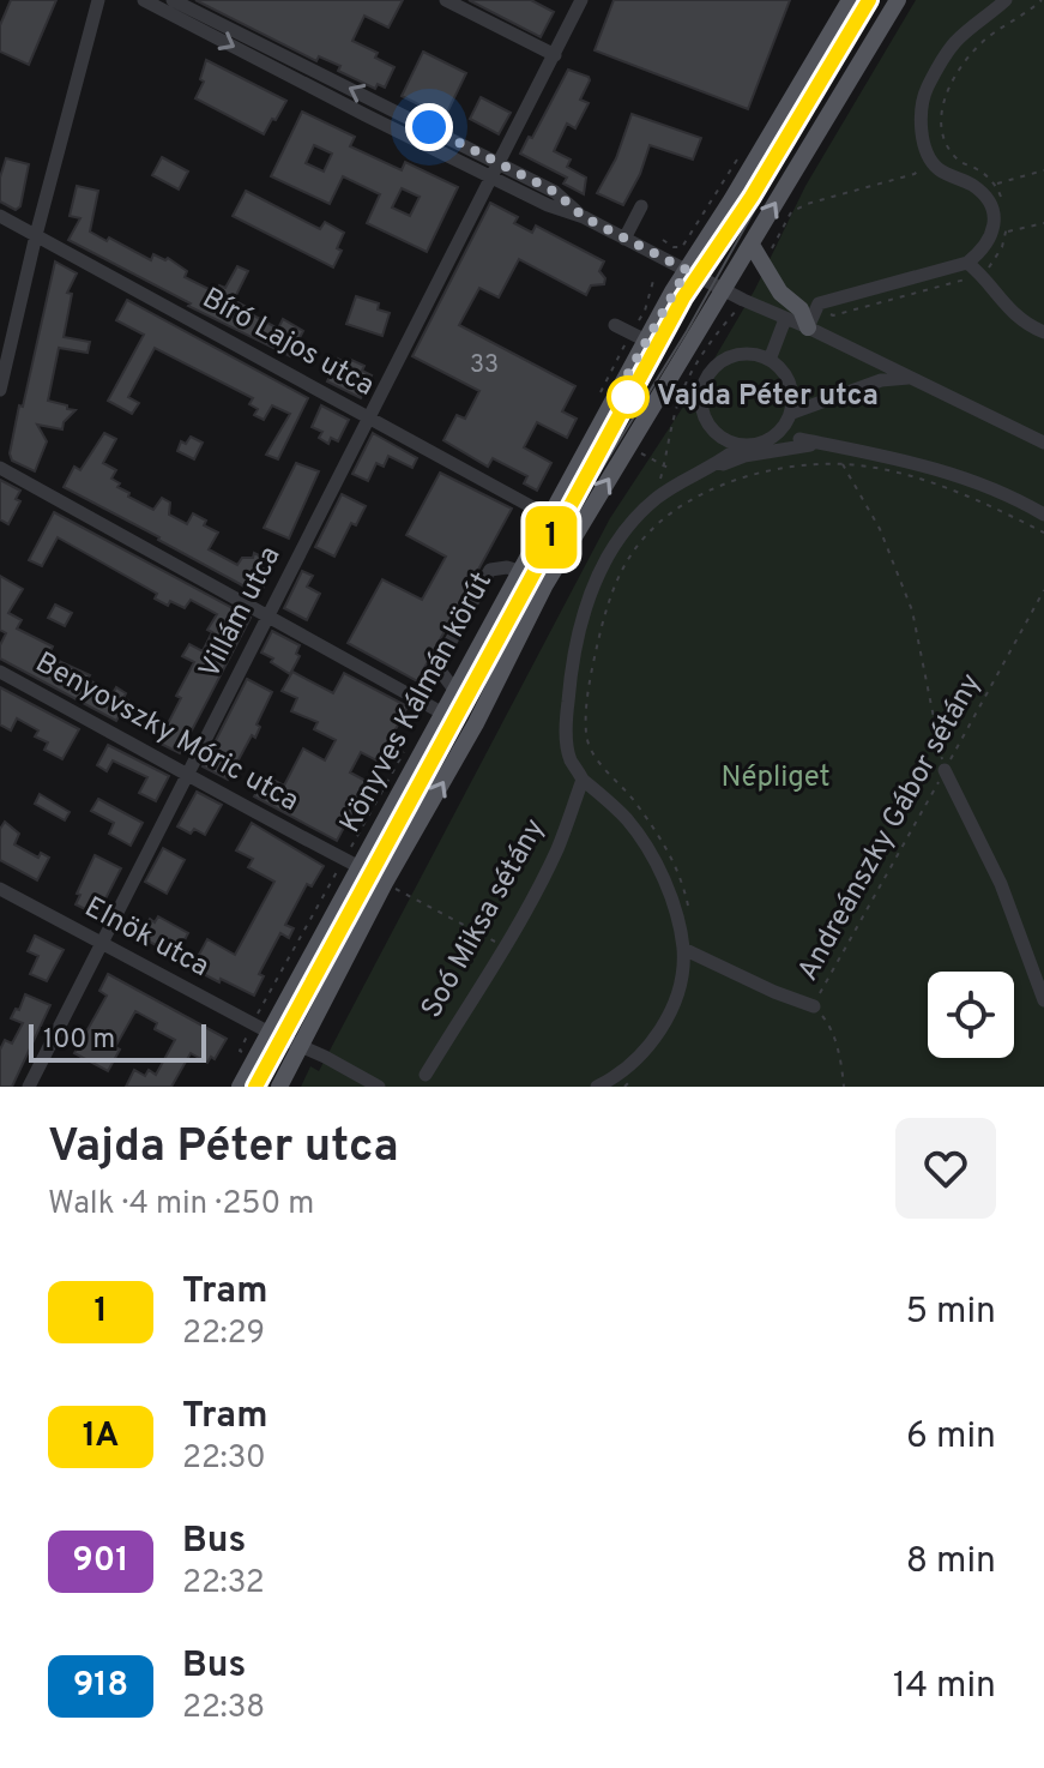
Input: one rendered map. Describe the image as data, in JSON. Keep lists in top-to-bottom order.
{
  "streets": {
    "main road": ["Könyves Kálmán körút"],
    "street": [
      "Bíró Lajos utca",
      "Villám utca",
      "Benyovszky Móric utca",
      "Soó Miksa sétány",
      "Elnök utca"
    ],
    "path": ["Andreánszky Gábor sétány"]
  },
  "crossings": [
    ["Bíró Lajos utca", "Villám utca"],
    ["Bíró Lajos utca", "Könyves Kálmán körút"],
    ["Villám utca", "Benyovszky Móric utca"],
    ["Villám utca", "Elnök utca"],
    ["Könyves Kálmán körút", "Benyovszky Móric utca"],
    ["Könyves Kálmán körút", "Elnök utca"]
  ],
  "parks": ["Népliget"],
  "places": ["Vajda Péter utca"],
  "lines": ["tram line 1"],
  "house_numbers": ["33"],
  "scale_bar": "100 m",
  "page": {
    "on_map": "1",
    "scale": "100 m",
    "heading": ["Vajda Péter utca", "Walk · 4 min · 250 m"],
    "list": [
      {
        "mark": "1",
        "name": "Tram",
        "note": "22:29",
        "value": "5 min"
      },
      {
        "mark": "1A",
        "name": "Tram",
        "note": "22:30",
        "value": "6 min"
      },
      {
        "mark": "901",
        "name": "Bus",
        "note": "22:32",
        "value": "8 min"
      },
      {
        "mark": "918",
        "name": "Bus",
        "note": "22:38",
        "value": "14 min"
      }
    ]
  }
}
